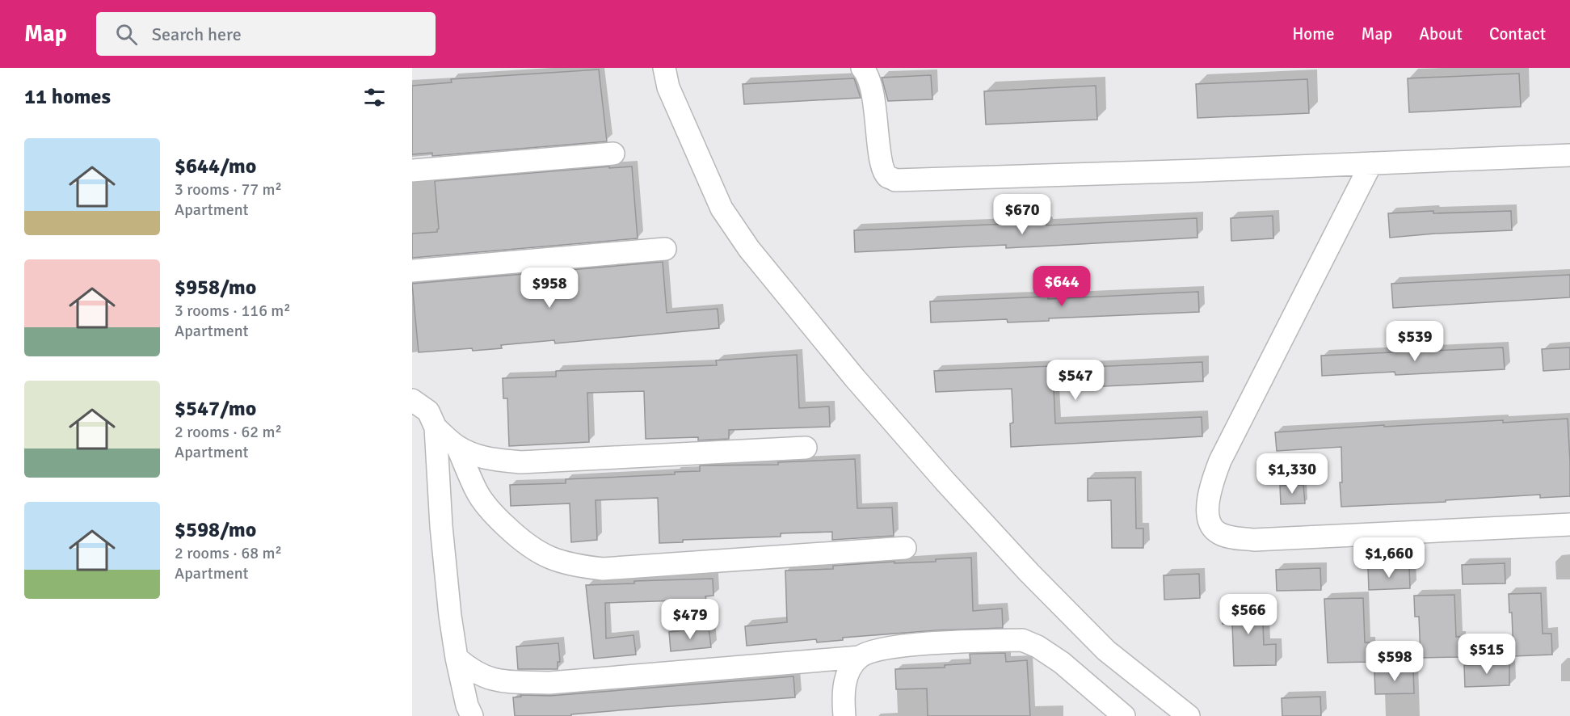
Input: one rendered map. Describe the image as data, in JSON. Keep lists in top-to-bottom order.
{
  "page": {
    "header": "Map",
    "search": "Search here",
    "nav": [
      "Home",
      "Map",
      "About",
      "Contact"
    ],
    "heading": "11 homes",
    "list": [
      {
        "name": "$644/mo",
        "note": "3 rooms · 77 m² · Apartment"
      },
      {
        "name": "$958/mo",
        "note": "3 rooms · 116 m² · Apartment"
      },
      {
        "name": "$547/mo",
        "note": "2 rooms · 62 m² · Apartment"
      },
      {
        "name": "$598/mo",
        "note": "2 rooms · 68 m² · Apartment"
      }
    ],
    "price": [
      "$670",
      "$644",
      "$958",
      "$539",
      "$547",
      "$1,330",
      "$1,660",
      "$566",
      "$479",
      "$515",
      "$598"
    ]
  }
}
